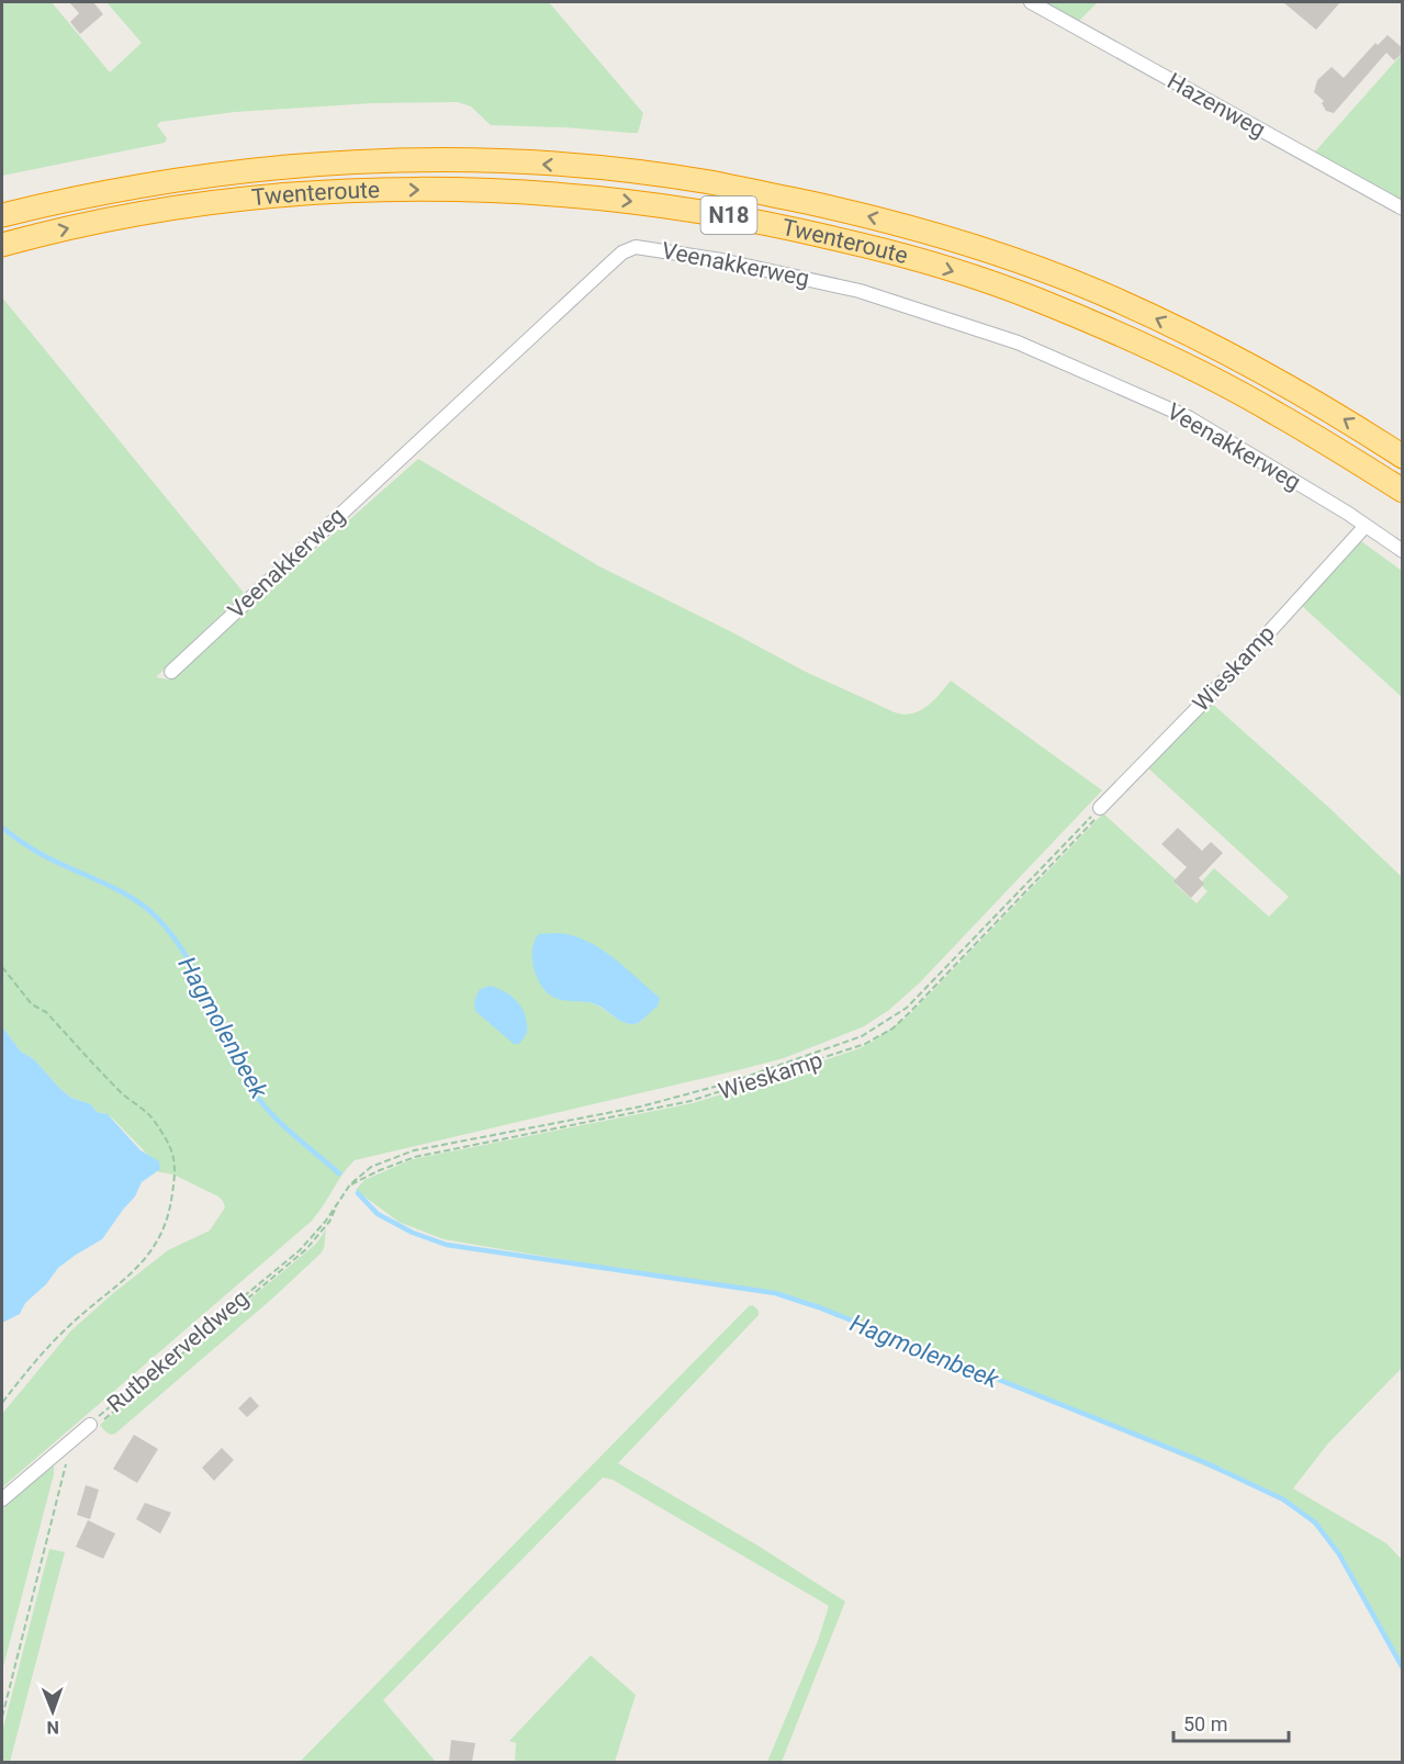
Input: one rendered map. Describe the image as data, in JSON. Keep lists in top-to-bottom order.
{
  "streets": {
    "highway": ["Twenteroute", "N18"],
    "street": [
      "Hazenweg",
      "Veenakkerweg",
      "Wieskamp",
      "Rutbekerveldweg"
    ]
  },
  "crossings": [
    ["Veenakkerweg", "Wieskamp"],
    ["Wieskamp", "Rutbekerveldweg"]
  ],
  "water": ["Hagmolenbeek"],
  "scale_bar": "50 m",
  "north": "bottom"
}
